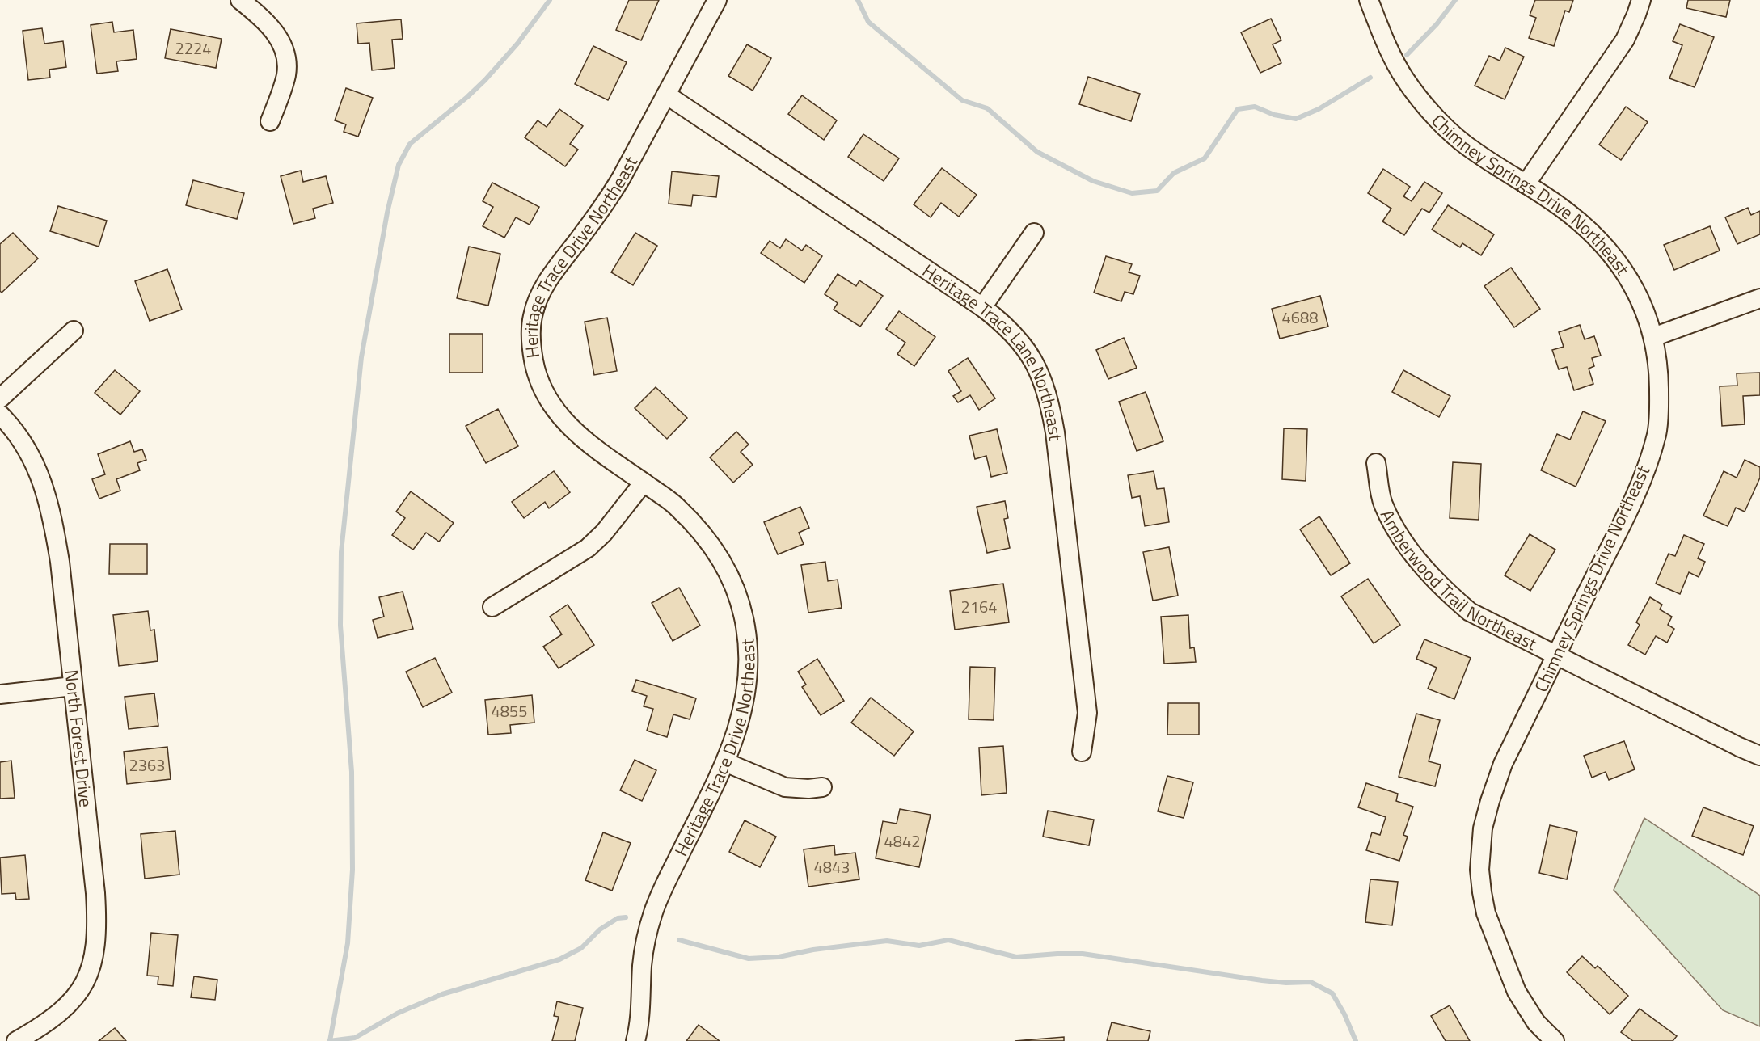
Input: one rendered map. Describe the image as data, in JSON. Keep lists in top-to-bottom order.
{
  "streets": {
    "street": [
      "Chimney Springs Drive Northeast",
      "Heritage Trace Drive Northeast",
      "Heritage Trace Lane Northeast",
      "Amberwood Trail Northeast",
      "North Forest Drive"
    ]
  },
  "crossings": [
    ["Chimney Springs Drive Northeast", "Amberwood Trail Northeast"],
    ["Heritage Trace Drive Northeast", "Heritage Trace Lane Northeast"]
  ],
  "house_numbers": [
    "2224",
    "4688",
    "2164",
    "4855",
    "2363",
    "4842",
    "4843"
  ]
}
